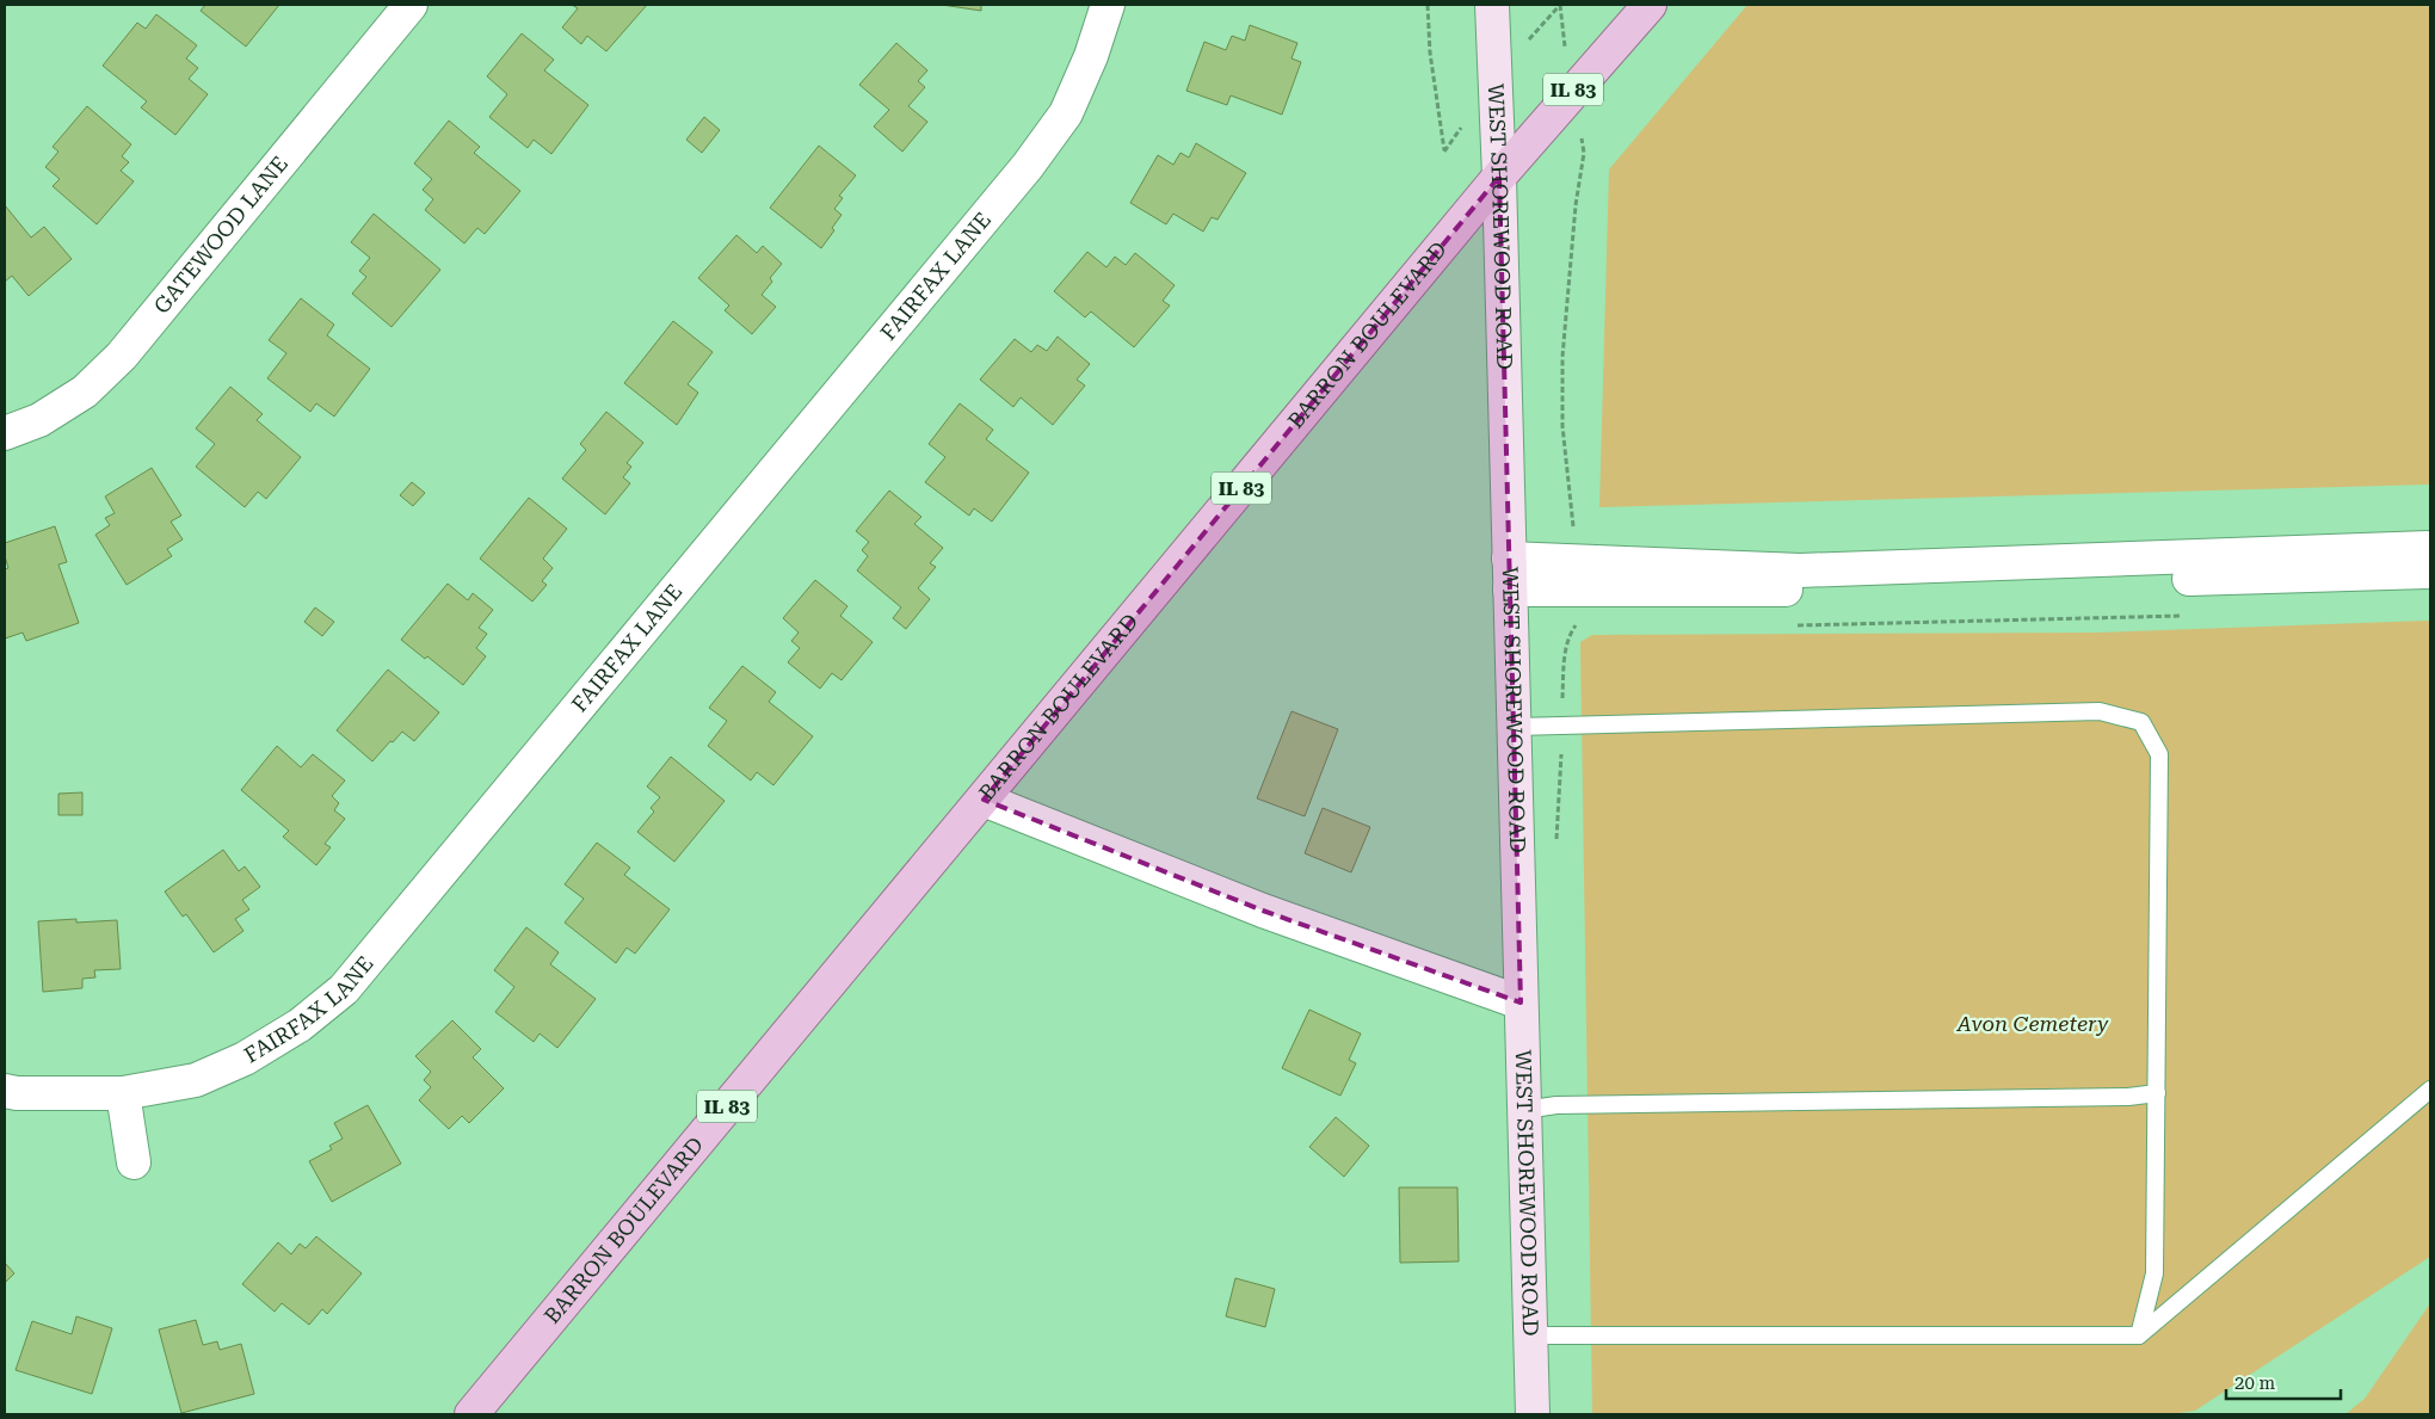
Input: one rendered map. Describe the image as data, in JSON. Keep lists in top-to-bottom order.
{
  "streets": {
    "main road": ["IL 83", "WEST SHOREWOOD ROAD", "BARRON BOULEVARD"],
    "street": ["GATEWOOD LANE", "FAIRFAX LANE"]
  },
  "crossings": [
    ["WEST SHOREWOOD ROAD", "BARRON BOULEVARD"]
  ],
  "parks": ["Avon Cemetery"],
  "scale_bar": "20 m"
}
